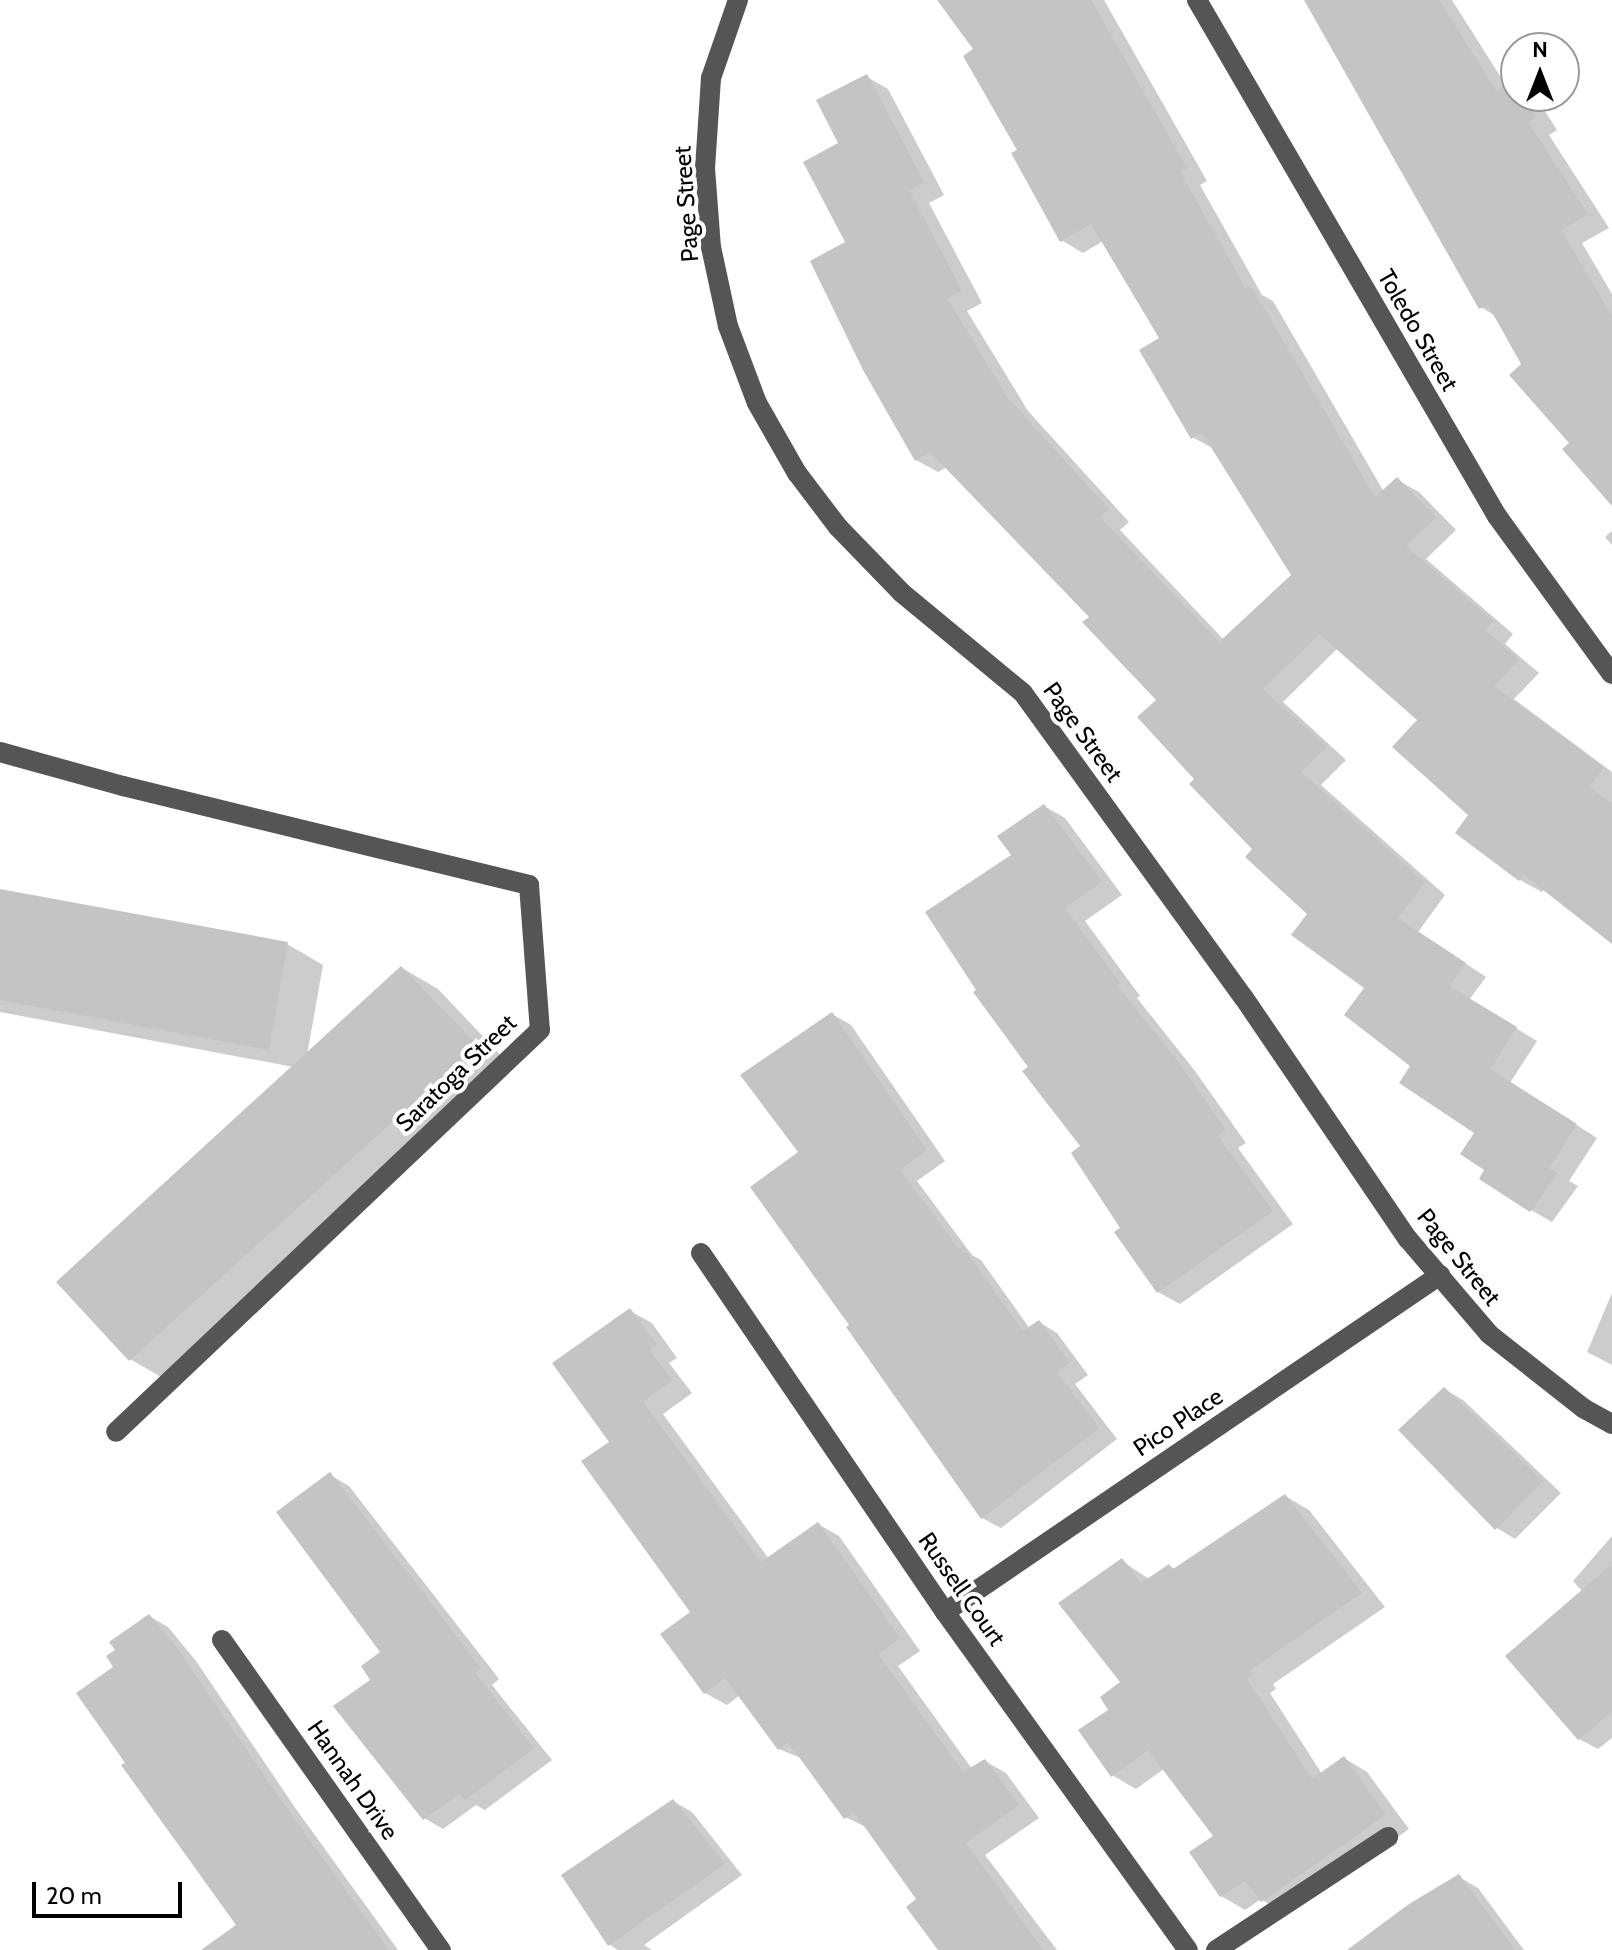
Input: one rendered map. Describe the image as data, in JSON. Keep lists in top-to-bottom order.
{
  "streets": {
    "street": [
      "Page Street",
      "Toledo Street",
      "Saratoga Street",
      "Pico Place",
      "Russell Court",
      "Hannah Drive"
    ]
  },
  "crossings": [
    ["Page Street", "Pico Place"],
    ["Pico Place", "Russell Court"]
  ],
  "scale_bar": "20 m",
  "north": "top"
}
